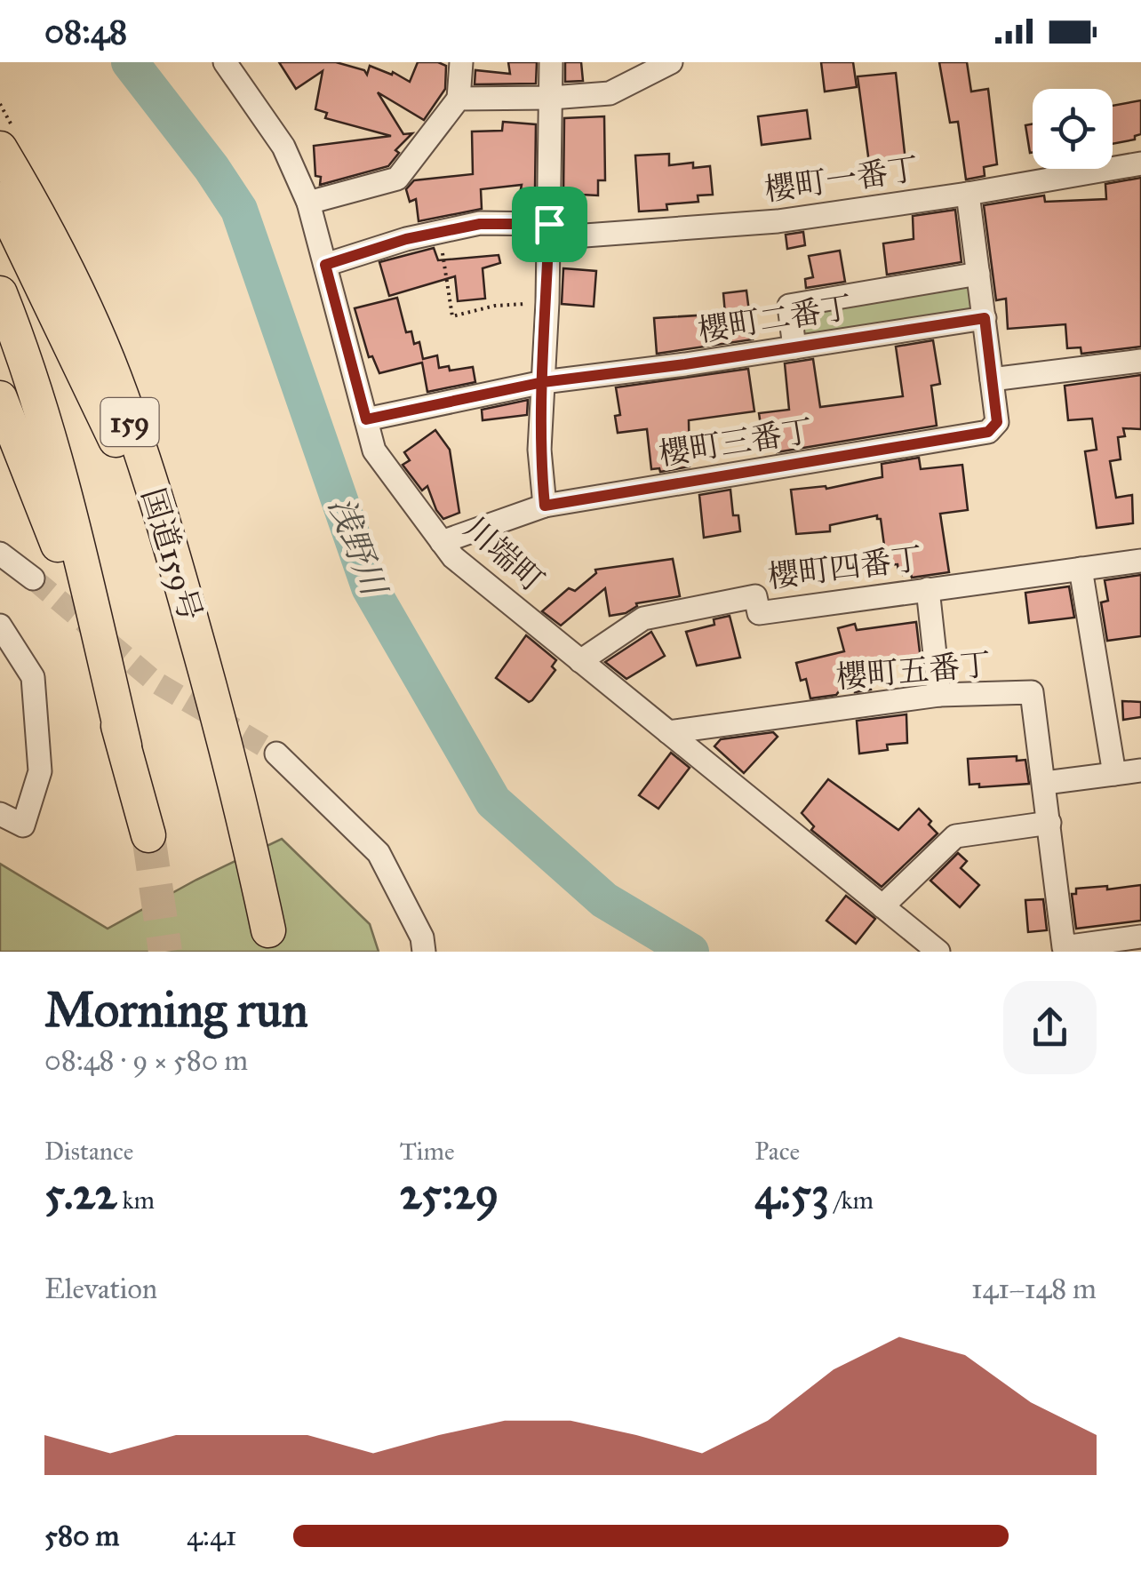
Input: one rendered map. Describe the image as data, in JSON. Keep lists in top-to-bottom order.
{
  "streets": {
    "highway": ["159", "国道159号"],
    "street": [
      "櫻町一番丁",
      "櫻町二番丁",
      "櫻町三番丁",
      "川端町",
      "櫻町四番丁",
      "櫻町五番丁"
    ]
  },
  "crossings": [
    ["櫻町一番丁", "川端町"],
    ["櫻町二番丁", "川端町"],
    ["159", "国道159号"],
    ["櫻町三番丁", "川端町"],
    ["川端町", "櫻町四番丁"],
    ["川端町", "櫻町五番丁"]
  ],
  "water": ["浅野川"],
  "page": {
    "status": "08:48",
    "heading": ["Morning run", "08:48 · 9 × 580 m"],
    "stats": [
      ["Distance", "5.22 km"],
      ["Time", "25:29"],
      ["Pace", "4:53 /km"]
    ],
    "chart": ["Elevation", "141–148 m"],
    "list": [
      {
        "name": "580 m",
        "note": "4:41"
      }
    ]
  }
}
